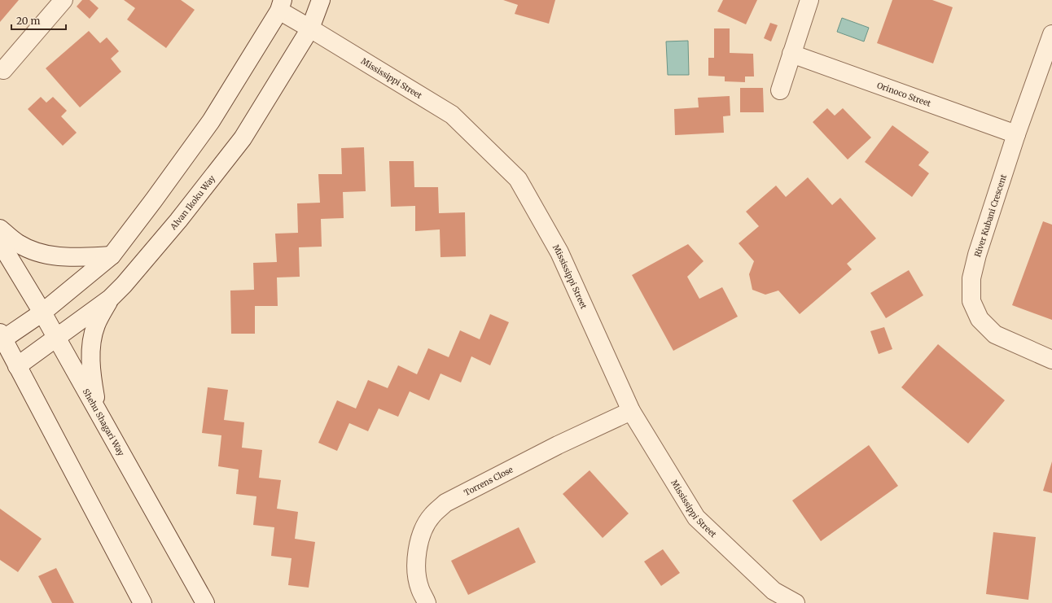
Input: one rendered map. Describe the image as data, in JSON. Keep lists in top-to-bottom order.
{
  "streets": {
    "street": [
      "Mississippi Street",
      "Orinoco Street",
      "Alvan Ikoku Way",
      "River Kubani Crescent",
      "Shehu Shagari Way",
      "Torrens Close"
    ]
  },
  "crossings": [
    ["Mississippi Street", "Alvan Ikoku Way"],
    ["Mississippi Street", "Torrens Close"],
    ["Orinoco Street", "River Kubani Crescent"],
    ["Alvan Ikoku Way", "Shehu Shagari Way"]
  ],
  "scale_bar": "20 m"
}
